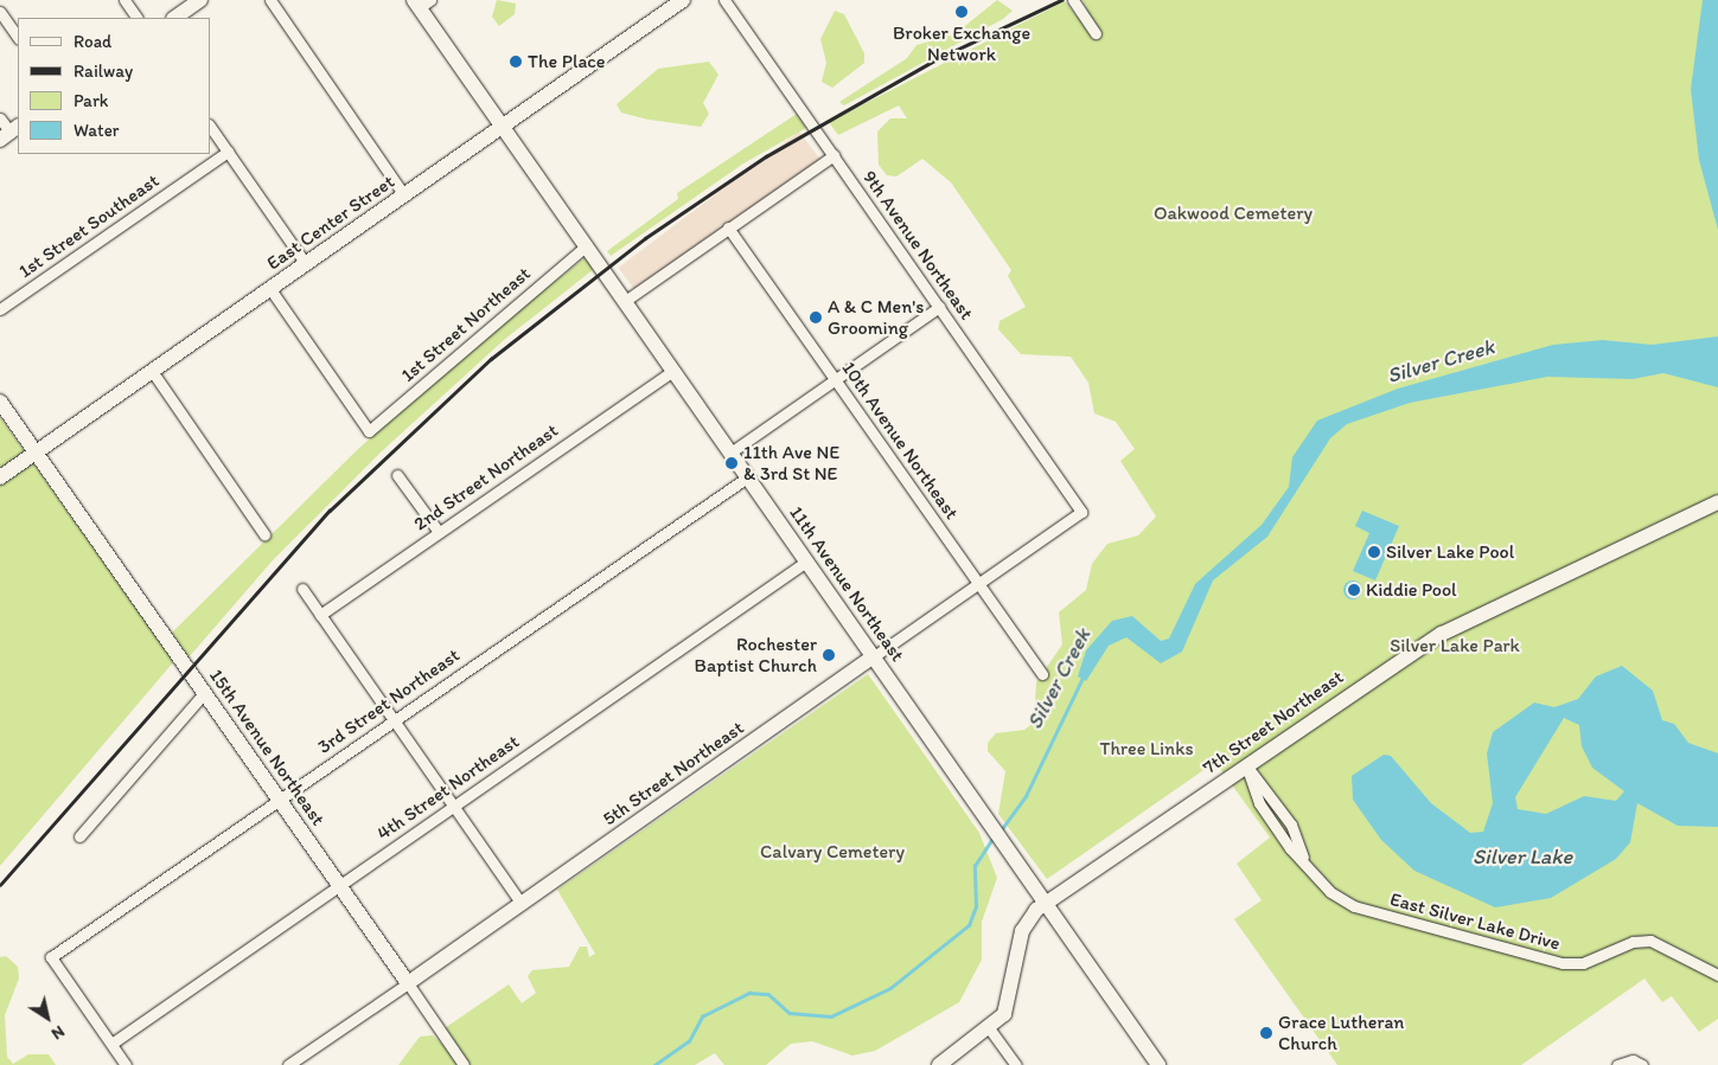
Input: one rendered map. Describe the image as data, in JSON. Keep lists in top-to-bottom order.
{
  "streets": {
    "street": [
      "East Center Street",
      "1st Street Southeast",
      "9th Avenue Northeast",
      "1st Street Northeast",
      "10th Avenue Northeast",
      "2nd Street Northeast",
      "11th Avenue Northeast",
      "3rd Street Northeast",
      "7th Street Northeast",
      "15th Avenue Northeast",
      "5th Street Northeast",
      "4th Street Northeast",
      "East Silver Lake Drive"
    ]
  },
  "crossings": [
    ["East Center Street", "1st Street Northeast"],
    ["East Center Street", "11th Avenue Northeast"],
    ["East Center Street", "15th Avenue Northeast"],
    ["9th Avenue Northeast", "5th Street Northeast"],
    ["1st Street Northeast", "11th Avenue Northeast"],
    ["10th Avenue Northeast", "5th Street Northeast"],
    ["2nd Street Northeast", "11th Avenue Northeast"],
    ["11th Avenue Northeast", "3rd Street Northeast"],
    ["11th Avenue Northeast", "7th Street Northeast"],
    ["11th Avenue Northeast", "5th Street Northeast"],
    ["11th Avenue Northeast", "4th Street Northeast"],
    ["3rd Street Northeast", "15th Avenue Northeast"],
    ["3rd Street Northeast", "4th Street Northeast"],
    ["7th Street Northeast", "East Silver Lake Drive"],
    ["15th Avenue Northeast", "5th Street Northeast"],
    ["15th Avenue Northeast", "4th Street Northeast"]
  ],
  "water": ["Silver Creek", "Silver Lake"],
  "parks": [
    "Oakwood Cemetery",
    "Silver Lake Park",
    "Three Links",
    "Calvary Cemetery"
  ],
  "places": [
    "Broker Exchange Network",
    "The Place",
    "A & C Men's Grooming",
    "11th Ave NE & 3rd St NE",
    "Silver Lake Pool",
    "Kiddie Pool",
    "Rochester Baptist Church",
    "Grace Lutheran Church"
  ],
  "legend": [
    "Road",
    "Railway",
    "Park",
    "Water"
  ],
  "north": "bottom right"
}
